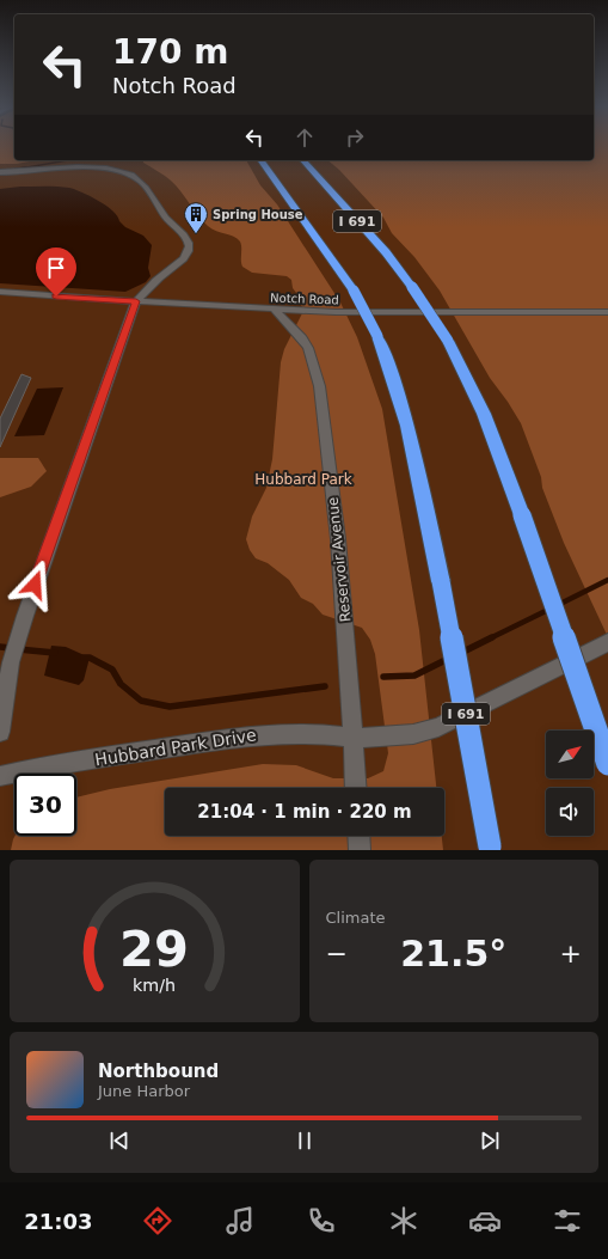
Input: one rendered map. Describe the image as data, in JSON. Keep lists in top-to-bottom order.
{
  "streets": {
    "highway": ["I 691"],
    "street": ["Notch Road", "Reservoir Avenue", "Hubbard Park Drive"]
  },
  "crossings": [
    ["Notch Road", "Reservoir Avenue"],
    ["Reservoir Avenue", "Hubbard Park Drive"]
  ],
  "parks": ["Hubbard Park"],
  "places": {
    "building": ["Spring House"]
  },
  "north": "top right",
  "page": {
    "turn": ["170 m", "Notch Road"],
    "limit": "30",
    "trip": "21:04 · 1 min · 220 m",
    "tile": "Climate",
    "heat": ["−", "21.5°", "+"],
    "song": ["Northbound", "June Harbor"],
    "tabs": "21:03",
    "gauge": ["29", "km/h"]
  }
}
